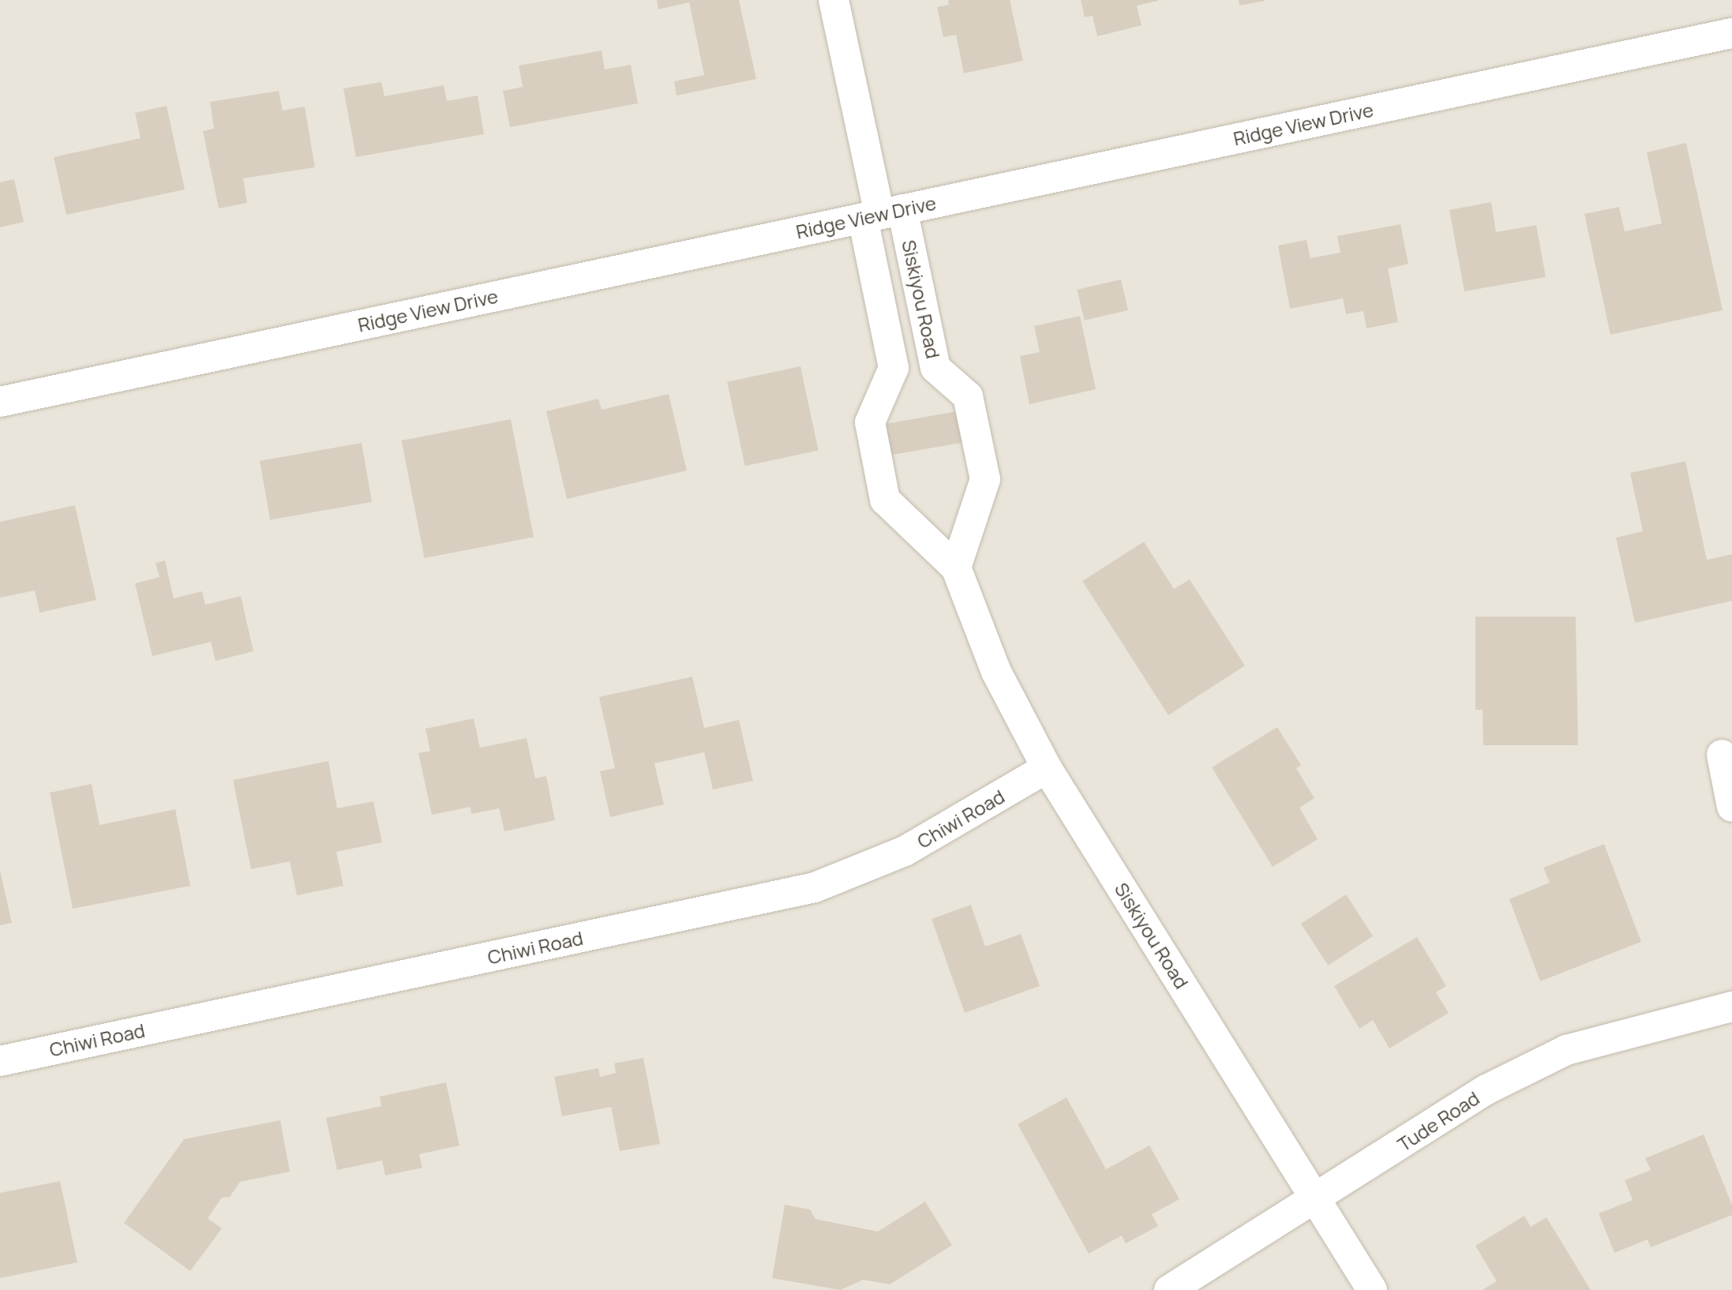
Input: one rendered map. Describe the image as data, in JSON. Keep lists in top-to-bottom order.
{
  "streets": {
    "street": [
      "Ridge View Drive",
      "Siskiyou Road",
      "Chiwi Road",
      "Tude Road"
    ]
  },
  "crossings": [
    ["Ridge View Drive", "Siskiyou Road"],
    ["Siskiyou Road", "Chiwi Road"],
    ["Siskiyou Road", "Tude Road"]
  ]
}
